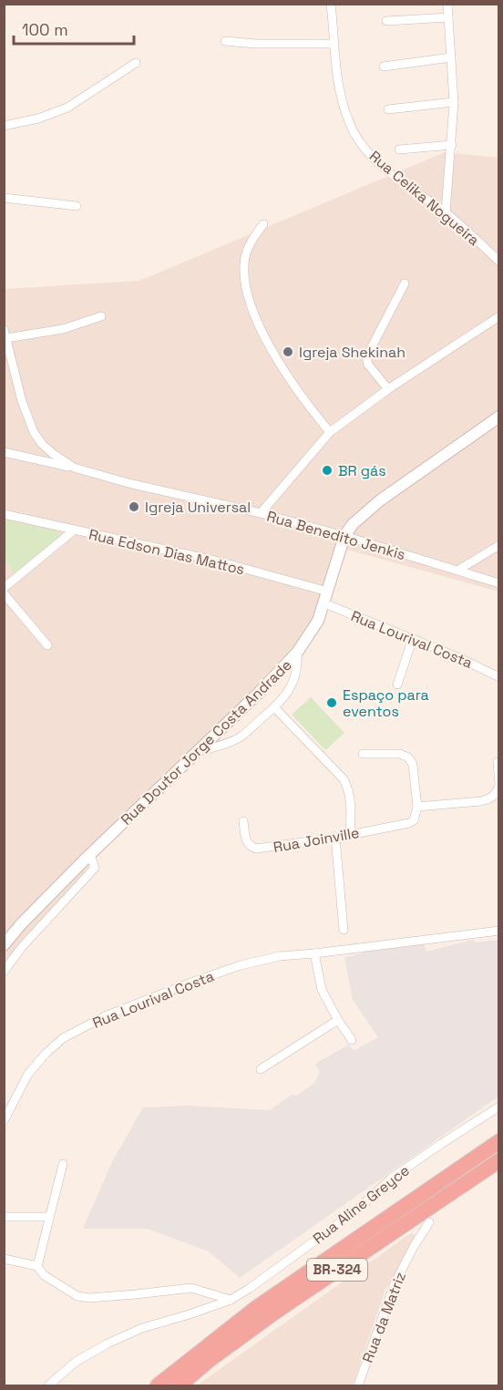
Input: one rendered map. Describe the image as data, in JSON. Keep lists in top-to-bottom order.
{
  "streets": {
    "highway": ["BR-324"],
    "main road": ["Rua Doutor Jorge Costa Andrade"],
    "street": [
      "Rua Celika Nogueira",
      "Rua Benedito Jenkis",
      "Rua Edson Dias Mattos",
      "Rua Lourival Costa",
      "Rua Joinville",
      "Rua Aline Greyce",
      "Rua da Matriz"
    ]
  },
  "crossings": [
    ["Rua Benedito Jenkis", "Rua Doutor Jorge Costa Andrade"],
    ["Rua Edson Dias Mattos", "Rua Doutor Jorge Costa Andrade"],
    ["Rua Lourival Costa", "Rua Doutor Jorge Costa Andrade"]
  ],
  "places": [
    "Igreja Shekinah",
    "BR gás",
    "Igreja Universal",
    "Espaço para eventos"
  ],
  "scale_bar": "100 m"
}
